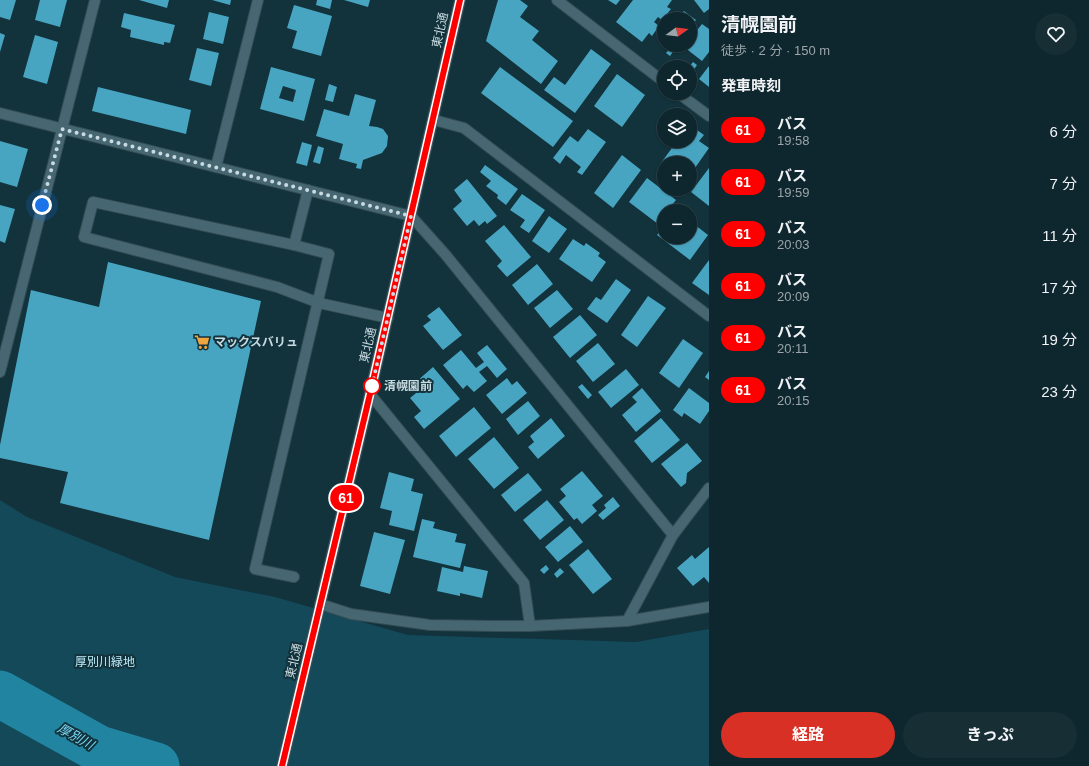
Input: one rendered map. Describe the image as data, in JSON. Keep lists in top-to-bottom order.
{
  "streets": {
    "street": ["東北通"]
  },
  "water": ["厚別川"],
  "parks": ["厚別川緑地"],
  "places": {
    "supermarket": ["マックスバリュ"],
    "other": ["清幌園前"]
  },
  "lines": ["bus line 61"],
  "north": "right",
  "page": {
    "on_map": "61",
    "heading": [
      ["清幌園前", "徒歩 · 2 分 · 150 m"],
      "発車時刻"
    ],
    "map_buttons": ["+", "−"],
    "list": [
      {
        "mark": "61",
        "name": "バス",
        "note": "19:58",
        "value": "6 分"
      },
      {
        "mark": "61",
        "name": "バス",
        "note": "19:59",
        "value": "7 分"
      },
      {
        "mark": "61",
        "name": "バス",
        "note": "20:03",
        "value": "11 分"
      },
      {
        "mark": "61",
        "name": "バス",
        "note": "20:09",
        "value": "17 分"
      },
      {
        "mark": "61",
        "name": "バス",
        "note": "20:11",
        "value": "19 分"
      },
      {
        "mark": "61",
        "name": "バス",
        "note": "20:15",
        "value": "23 分"
      }
    ],
    "buttons": ["経路", "きっぷ"]
  }
}
